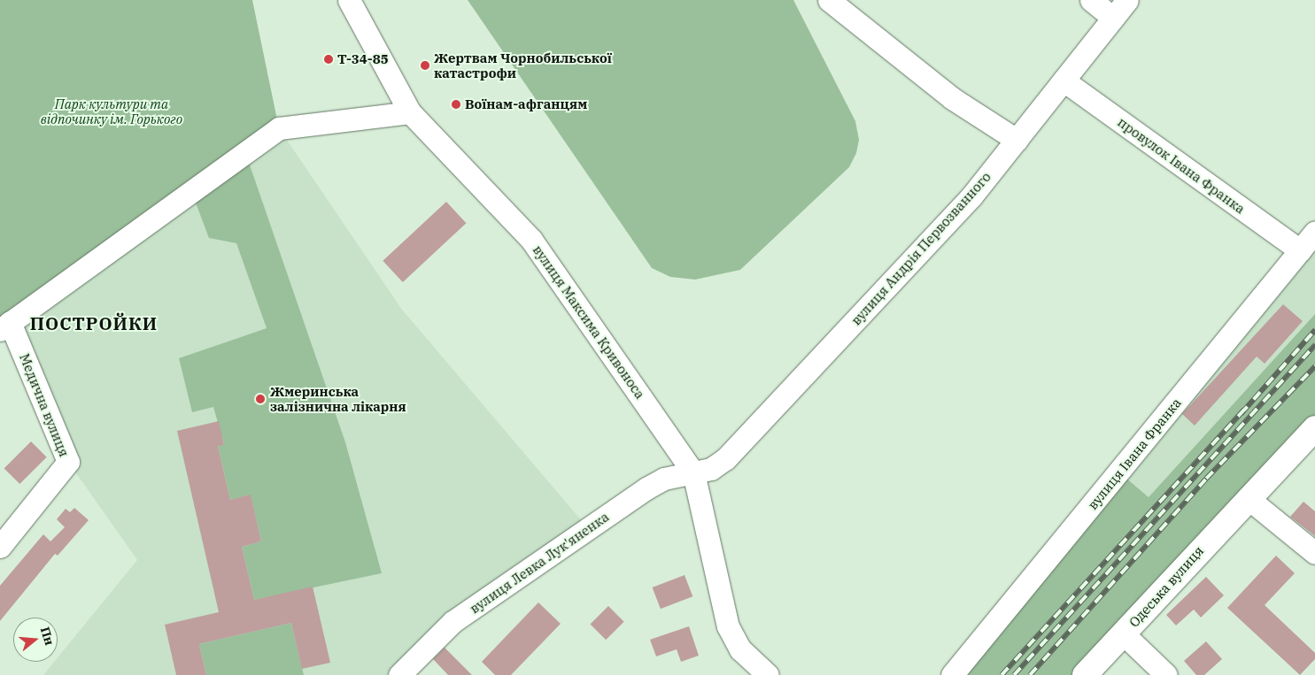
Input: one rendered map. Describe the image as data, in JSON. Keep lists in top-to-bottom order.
{
  "streets": {
    "main road": ["Одеська вулиця"],
    "street": [
      "провулок Івана Франка",
      "вулиця Андрія Первозванного",
      "вулиця Максима Кривоноса",
      "Медична вулиця",
      "вулиця Івана Франка",
      "вулиця Левка Лук'яненка"
    ]
  },
  "crossings": [
    ["провулок Івана Франка", "вулиця Андрія Первозванного"],
    ["провулок Івана Франка", "вулиця Івана Франка"],
    ["вулиця Андрія Первозванного", "вулиця Максима Кривоноса"],
    ["вулиця Андрія Первозванного", "вулиця Левка Лук'яненка"],
    ["вулиця Максима Кривоноса", "вулиця Левка Лук'яненка"]
  ],
  "districts": ["ПОСТРОЙКИ"],
  "parks": ["Парк культури та відпочинку ім. Горького"],
  "places": [
    "Т-34-85",
    "Жертвам Чорнобильської катастрофи",
    "Воїнам-афганцям",
    "Жмеринська залізнична лікарня"
  ],
  "north": "right"
}
